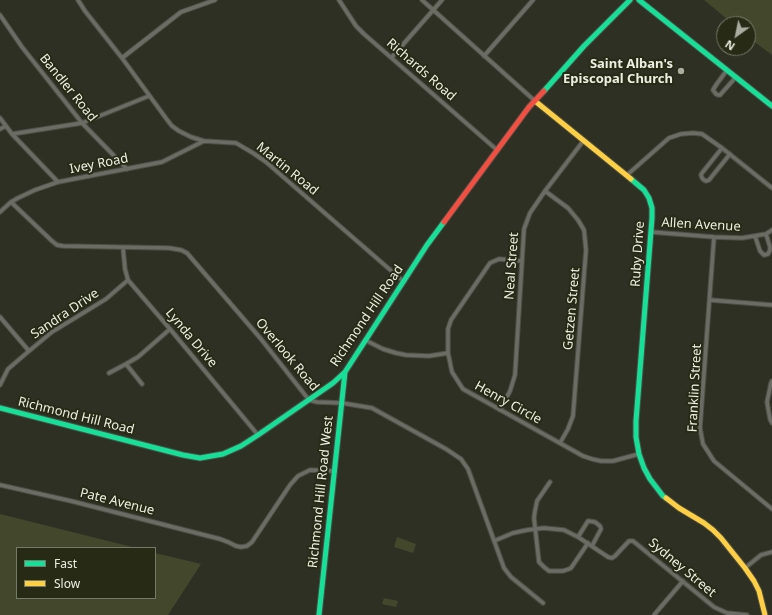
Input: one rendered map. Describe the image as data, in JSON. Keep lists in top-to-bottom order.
{
  "streets": {
    "street": [
      "Richards Road",
      "Bandler Road",
      "Ivey Road",
      "Martin Road",
      "Allen Avenue",
      "Ruby Drive",
      "Neal Street",
      "Getzen Street",
      "Sandra Drive",
      "Richmond Hill Road",
      "Lynda Drive",
      "Overlook Road",
      "Franklin Street",
      "Henry Circle",
      "Richmond Hill Road West",
      "Pate Avenue",
      "Sydney Street"
    ]
  },
  "crossings": [
    ["Richards Road", "Richmond Hill Road"],
    ["Bandler Road", "Ivey Road"],
    ["Ivey Road", "Martin Road"],
    ["Ivey Road", "Overlook Road"],
    ["Martin Road", "Richmond Hill Road"],
    ["Allen Avenue", "Ruby Drive"],
    ["Allen Avenue", "Franklin Street"],
    ["Ruby Drive", "Neal Street"],
    ["Ruby Drive", "Richmond Hill Road"],
    ["Ruby Drive", "Henry Circle"],
    ["Neal Street", "Getzen Street"],
    ["Neal Street", "Henry Circle"],
    ["Getzen Street", "Henry Circle"],
    ["Sandra Drive", "Lynda Drive"],
    ["Richmond Hill Road", "Lynda Drive"],
    ["Richmond Hill Road", "Overlook Road"],
    ["Richmond Hill Road", "Richmond Hill Road West"],
    ["Lynda Drive", "Overlook Road"],
    ["Overlook Road", "Richmond Hill Road West"],
    ["Richmond Hill Road West", "Pate Avenue"]
  ],
  "places": ["Saint Alban's Episcopal Church"],
  "legend": ["Fast", "Slow"],
  "north": "bottom left"
}
